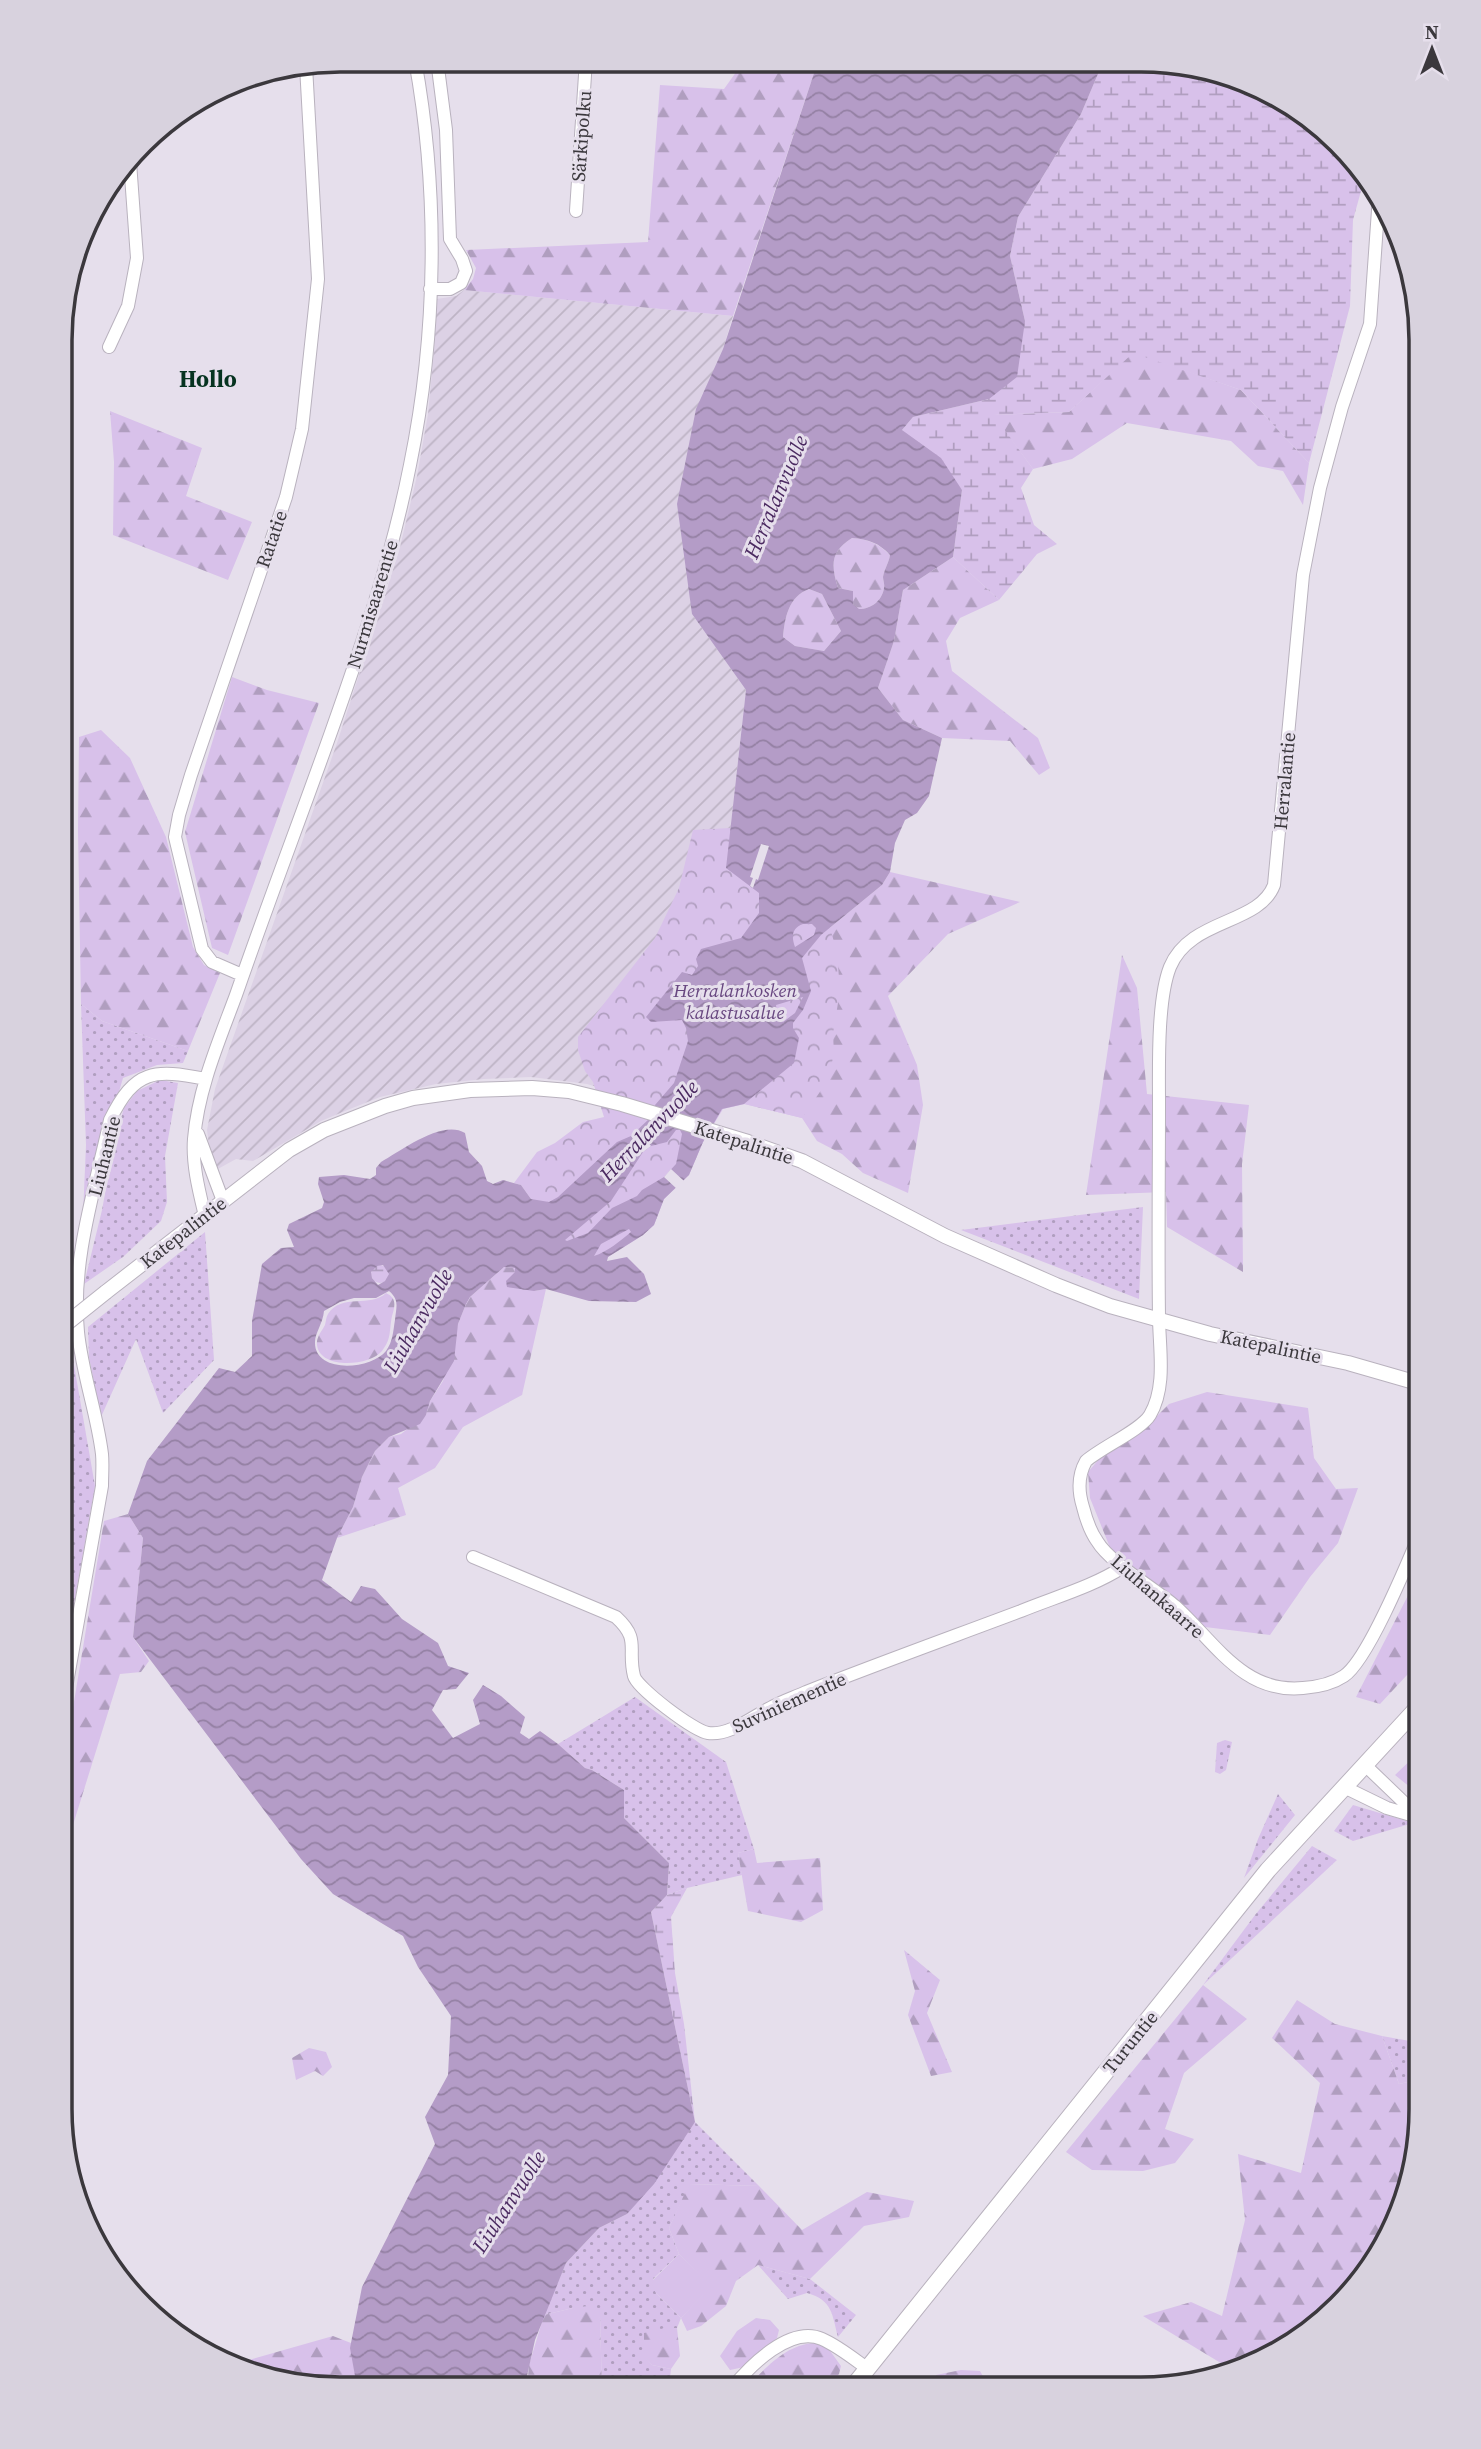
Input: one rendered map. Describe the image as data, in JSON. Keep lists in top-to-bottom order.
{
  "streets": {
    "main road": ["Turuntie"],
    "street": [
      "Särkipolku",
      "Ratatie",
      "Nurmisaarentie",
      "Herralantie",
      "Katepalintie",
      "Liuhantie",
      "Liuhankaarre",
      "Suviniementie"
    ]
  },
  "crossings": [
    ["Ratatie", "Nurmisaarentie"],
    ["Nurmisaarentie", "Katepalintie"],
    ["Nurmisaarentie", "Liuhantie"],
    ["Herralantie", "Katepalintie"],
    ["Herralantie", "Liuhankaarre"],
    ["Katepalintie", "Liuhankaarre"],
    ["Liuhankaarre", "Suviniementie"]
  ],
  "districts": ["Hollo"],
  "water": ["Herralanvuolle", "Liuhanvuolle"],
  "parks": ["Herralankosken kalastusalue"],
  "north": "top"
}
